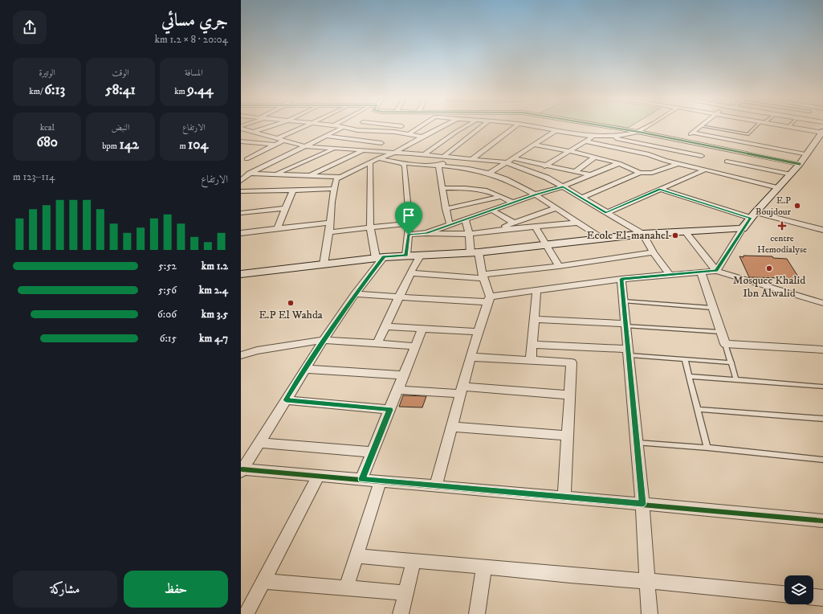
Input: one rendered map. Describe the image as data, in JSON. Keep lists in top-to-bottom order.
{
  "places": {
    "other": [
      "E.P Boujdour",
      "Ecole El-manahel",
      "Mosquee Khalid Ibn Alwalid",
      "E.P El Wahda"
    ],
    "health": ["centre Hemodialyse"]
  },
  "page": {
    "heading": ["جري مسائي", "20:04 · 8 × 1.2 km"],
    "stats": [
      ["المسافة", "9.44 km"],
      ["الوقت", "58:41"],
      ["الوتيرة", "6:13 /km"],
      ["الارتفاع", "104 m"],
      ["النبض", "142 bpm"],
      ["kcal", "680"]
    ],
    "chart": ["الارتفاع", "114–123 m"],
    "list": [
      {
        "name": "1.2 km",
        "note": "5:52"
      },
      {
        "name": "2.4 km",
        "note": "5:56"
      },
      {
        "name": "3.5 km",
        "note": "6:06"
      },
      {
        "name": "4.7 km",
        "note": "6:15"
      }
    ],
    "buttons": ["حفظ", "مشاركة"]
  }
}
